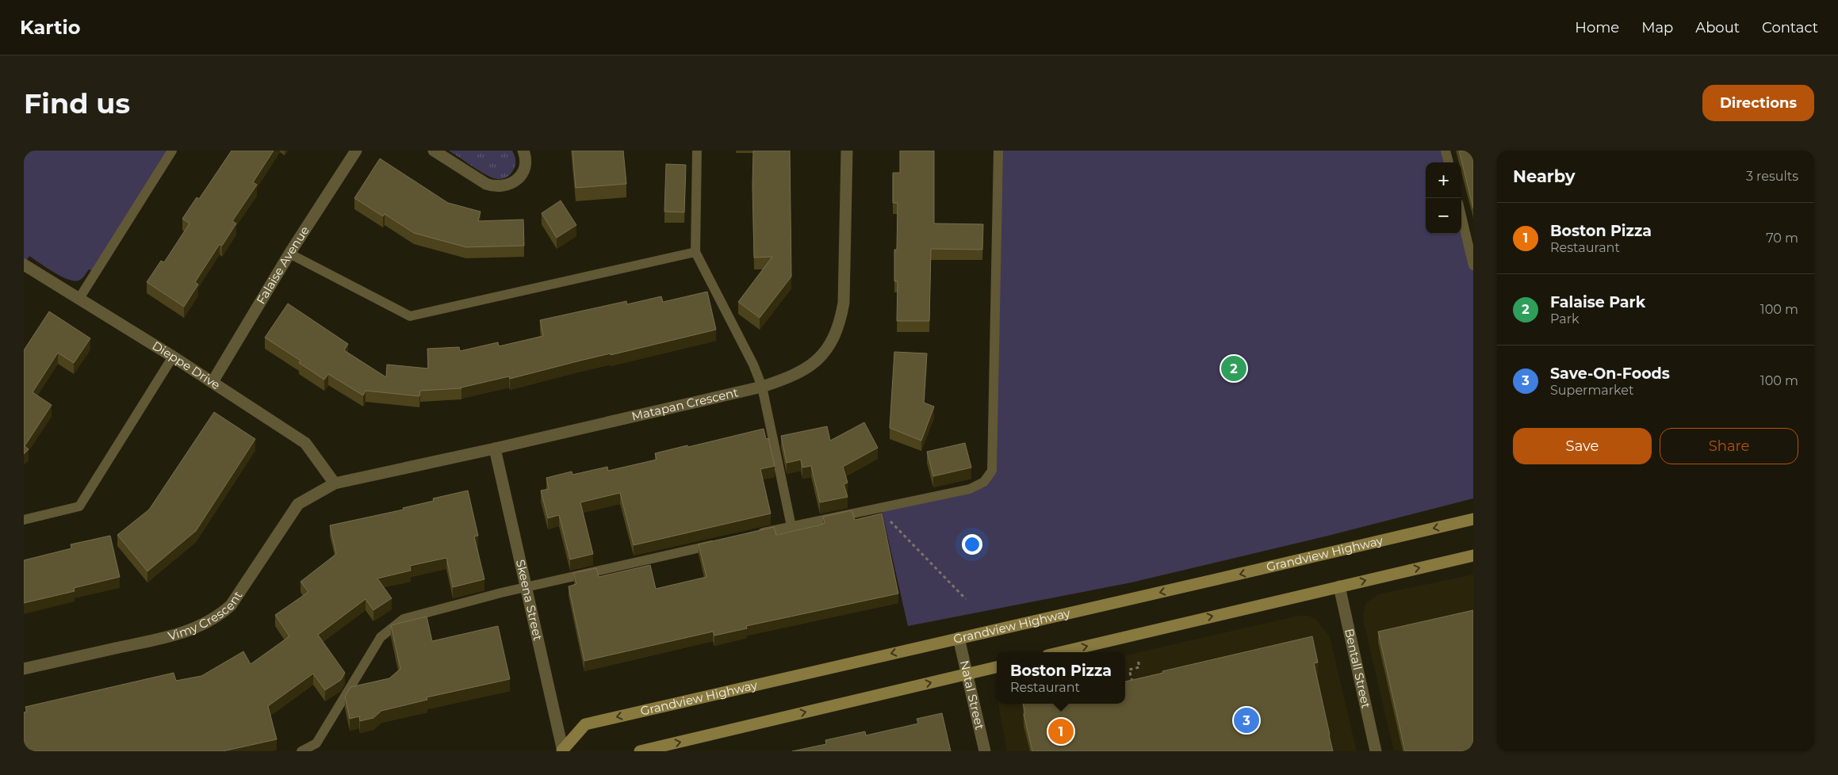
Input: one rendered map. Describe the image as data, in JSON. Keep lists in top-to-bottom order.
{
  "streets": {
    "main road": ["Grandview Highway"],
    "street": [
      "Falaise Avenue",
      "Dieppe Drive",
      "Matapan Crescent",
      "Skeena Street",
      "Vimy Crescent",
      "Bentall Street",
      "Natal Street"
    ]
  },
  "crossings": [
    ["Falaise Avenue", "Dieppe Drive"],
    ["Dieppe Drive", "Matapan Crescent"],
    ["Dieppe Drive", "Vimy Crescent"],
    ["Matapan Crescent", "Skeena Street"],
    ["Matapan Crescent", "Vimy Crescent"],
    ["Grandview Highway", "Skeena Street"],
    ["Grandview Highway", "Natal Street"]
  ],
  "page": {
    "header": "Kartio",
    "nav": [
      "Home",
      "Map",
      "About",
      "Contact"
    ],
    "buttons": [
      "Directions",
      ["Save", "Share"]
    ],
    "title": "Find us",
    "heading": ["Nearby", "3 results"],
    "map_buttons": ["+", "−"],
    "list": [
      {
        "mark": "1",
        "name": "Boston Pizza",
        "note": "Restaurant",
        "value": "70 m"
      },
      {
        "mark": "2",
        "name": "Falaise Park",
        "note": "Park",
        "value": "100 m"
      },
      {
        "mark": "3",
        "name": "Save-On-Foods",
        "note": "Supermarket",
        "value": "100 m"
      }
    ],
    "pins": ["2", "3", "1"],
    "popup": ["Boston Pizza", "Restaurant"]
  }
}
